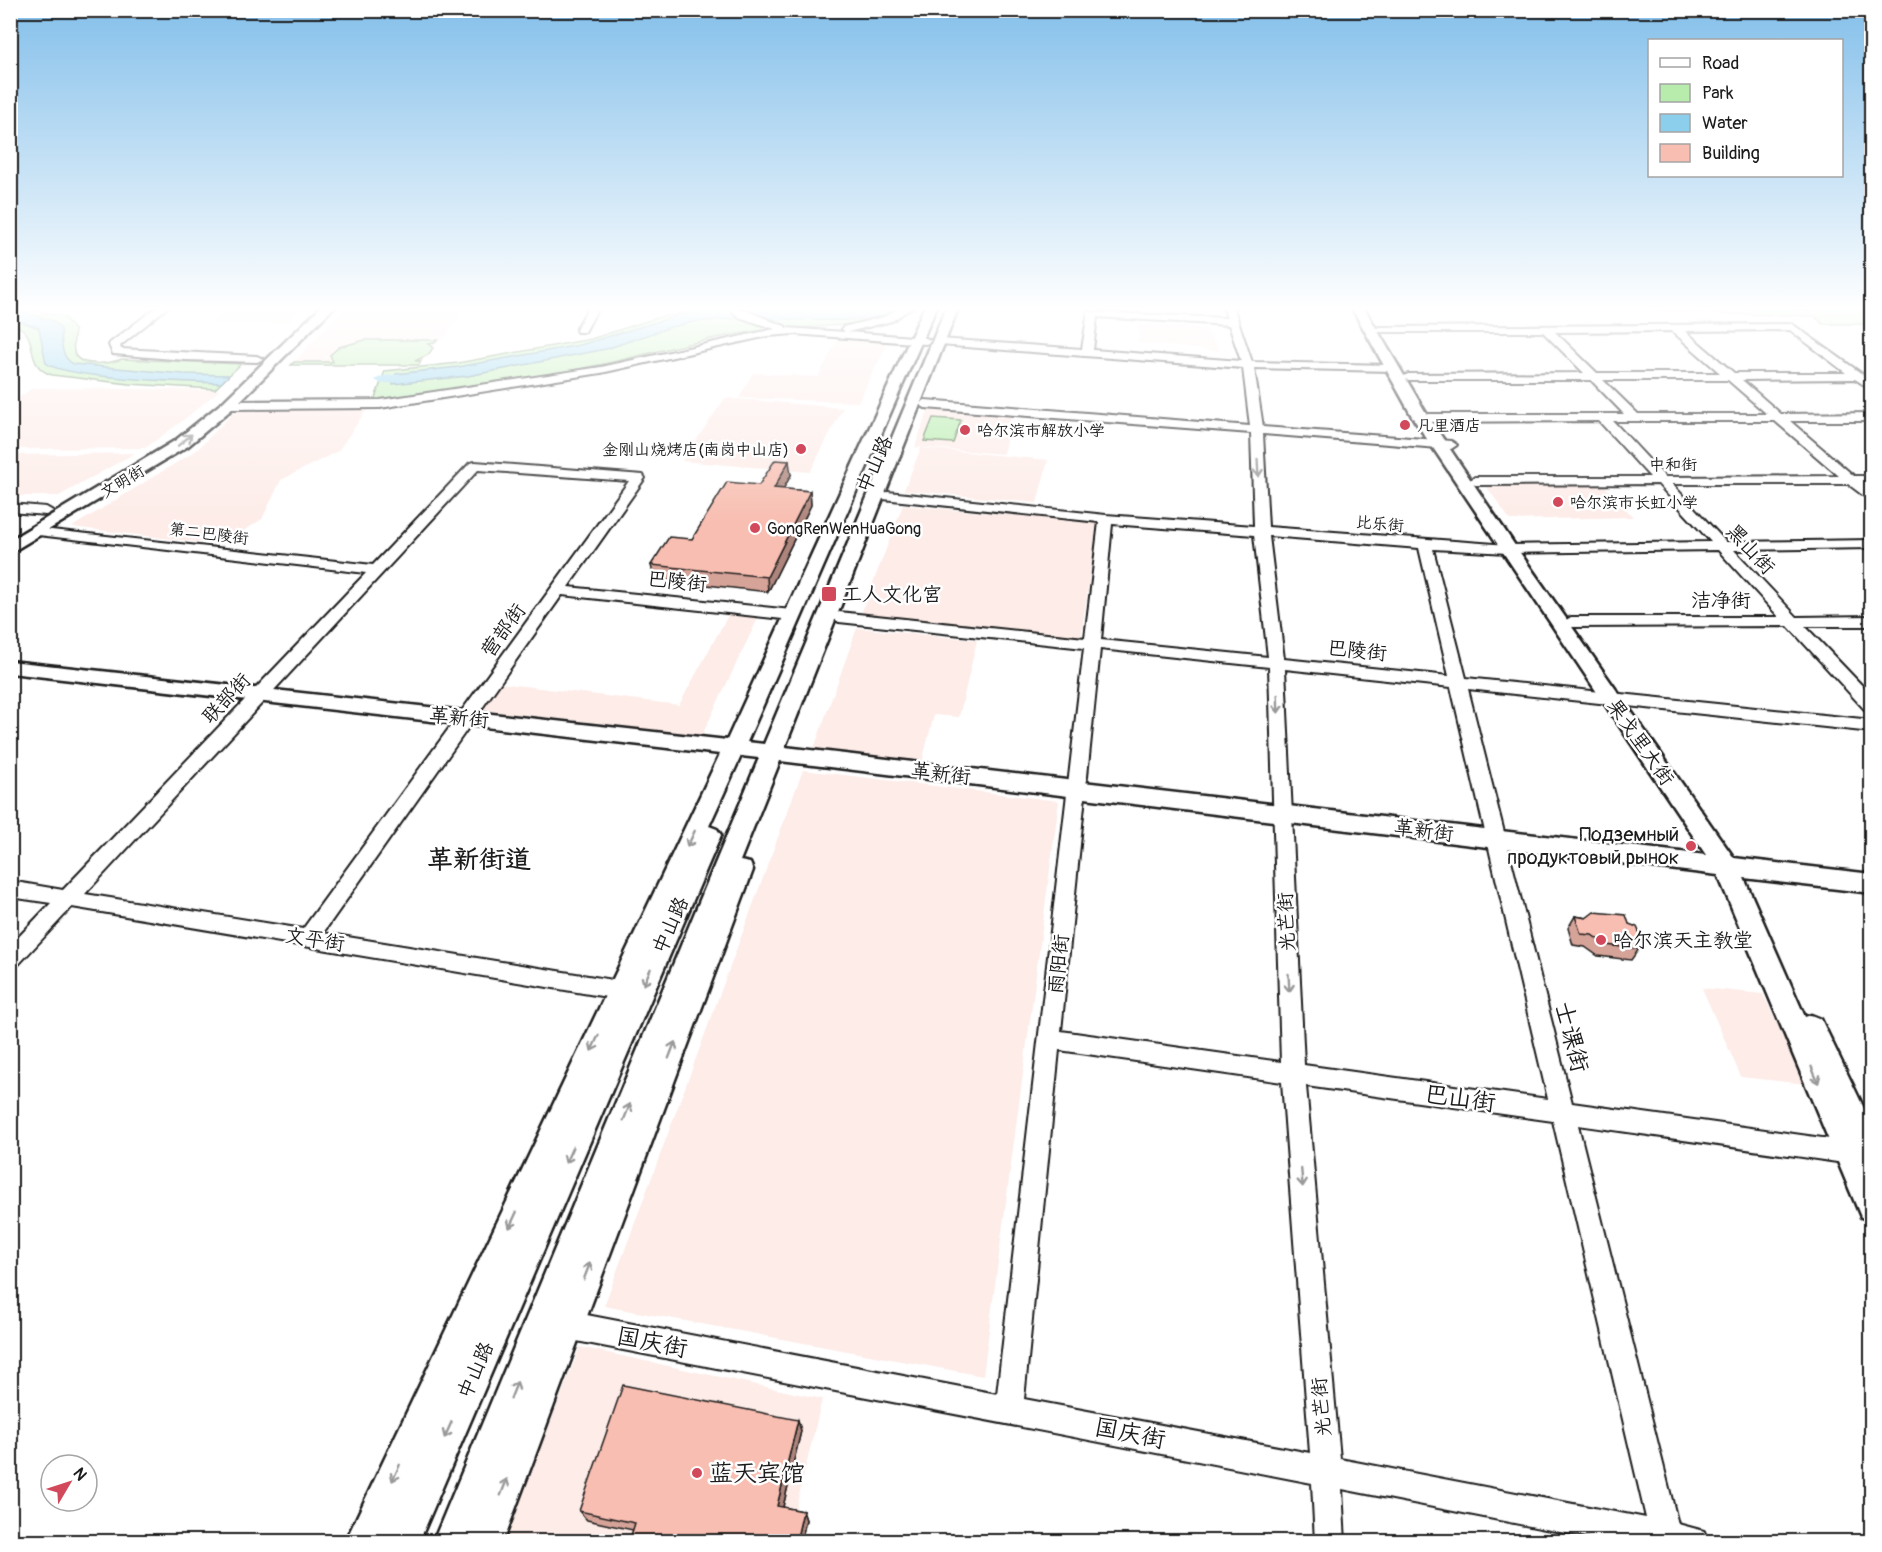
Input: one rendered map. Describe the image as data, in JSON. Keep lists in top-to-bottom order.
{
  "streets": {
    "main road": [
      "中山路",
      "文明街",
      "革新街",
      "果戈里大街"
    ],
    "street": [
      "中和街",
      "比乐街",
      "第二巴陵街",
      "黑山街",
      "巴陵街",
      "洁净街",
      "营部街",
      "联部街",
      "光芒街",
      "文平街",
      "雨阳街",
      "士课街",
      "巴山街",
      "国庆街"
    ]
  },
  "crossings": [
    ["中山路", "革新街"],
    ["中和街", "黑山街"],
    ["中和街", "果戈里大街"],
    ["文明街", "第二巴陵街"],
    ["比乐街", "黑山街"],
    ["比乐街", "果戈里大街"],
    ["比乐街", "光芒街"],
    ["比乐街", "雨阳街"],
    ["比乐街", "士课街"],
    ["第二巴陵街", "联部街"],
    ["黑山街", "洁净街"],
    ["巴陵街", "营部街"],
    ["巴陵街", "果戈里大街"],
    ["巴陵街", "光芒街"],
    ["巴陵街", "雨阳街"],
    ["巴陵街", "士课街"],
    ["洁净街", "果戈里大街"],
    ["营部街", "联部街"],
    ["营部街", "革新街"],
    ["营部街", "文平街"],
    ["联部街", "革新街"],
    ["联部街", "文平街"],
    ["革新街", "果戈里大街"],
    ["革新街", "光芒街"],
    ["革新街", "雨阳街"],
    ["革新街", "士课街"],
    ["果戈里大街", "巴山街"],
    ["光芒街", "巴山街"],
    ["光芒街", "国庆街"],
    ["雨阳街", "巴山街"],
    ["雨阳街", "国庆街"],
    ["士课街", "巴山街"],
    ["士课街", "国庆街"]
  ],
  "one_way": ["光芒街"],
  "districts": ["革新街道"],
  "places": {
    "other": [
      "凡里酒店",
      "哈尔滨市解放小学",
      "金刚山烧烤店(南岗中山店)",
      "哈尔滨市长虹小学",
      "GongRenWenHuaGong",
      "Подземный продуктовый рынок",
      "哈尔滨天主教堂",
      "蓝天宾馆"
    ],
    "transit": ["工人文化宫"]
  },
  "legend": [
    "Road",
    "Park",
    "Water",
    "Building"
  ],
  "north": "top right"
}
